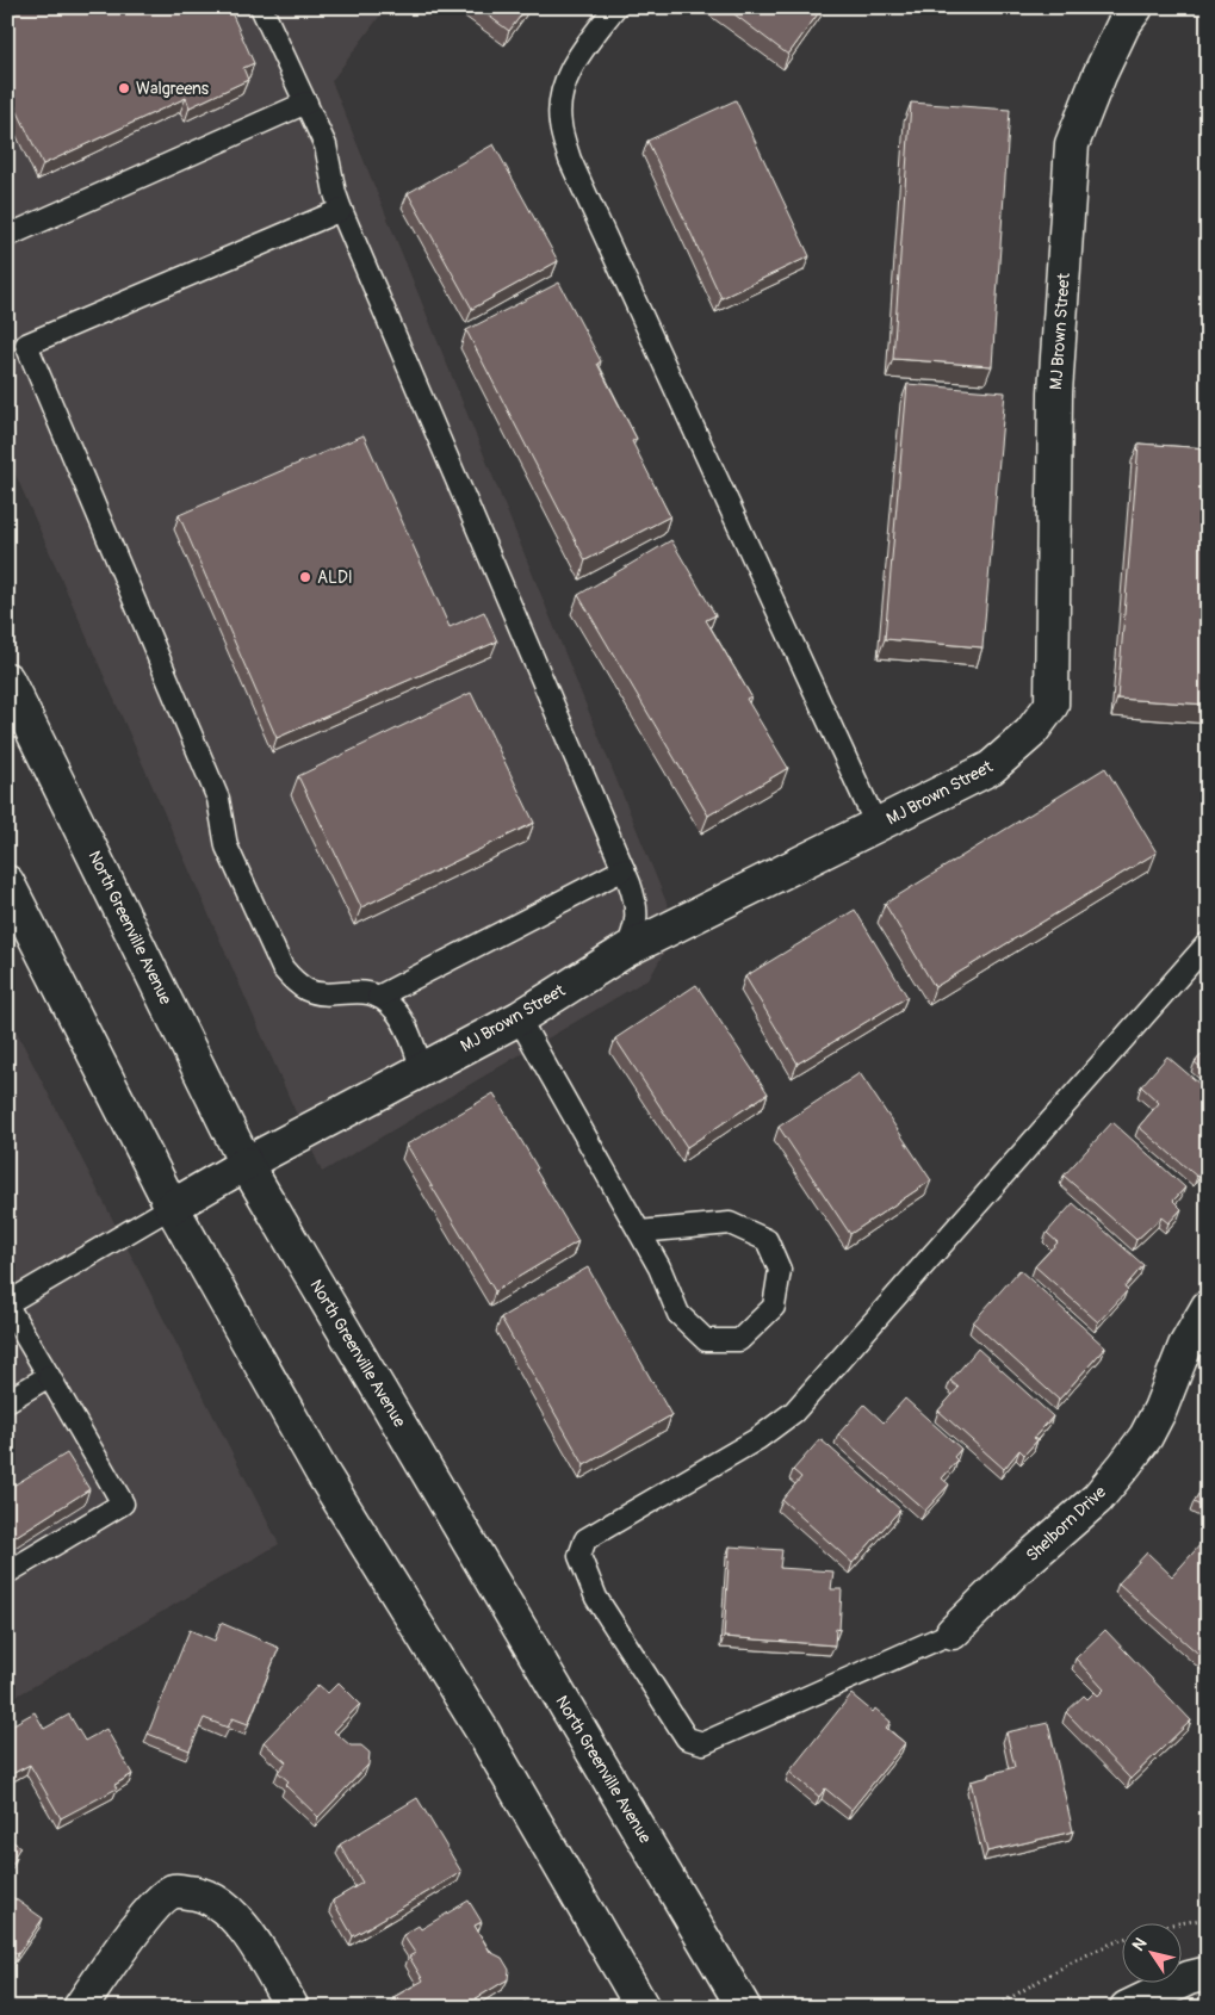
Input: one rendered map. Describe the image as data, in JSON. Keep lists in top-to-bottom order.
{
  "streets": {
    "main road": ["MJ Brown Street", "North Greenville Avenue", "Shelborn Drive"]
  },
  "crossings": [
    ["MJ Brown Street", "North Greenville Avenue"]
  ],
  "places": ["Walgreens", "ALDI"],
  "north": "top left"
}
